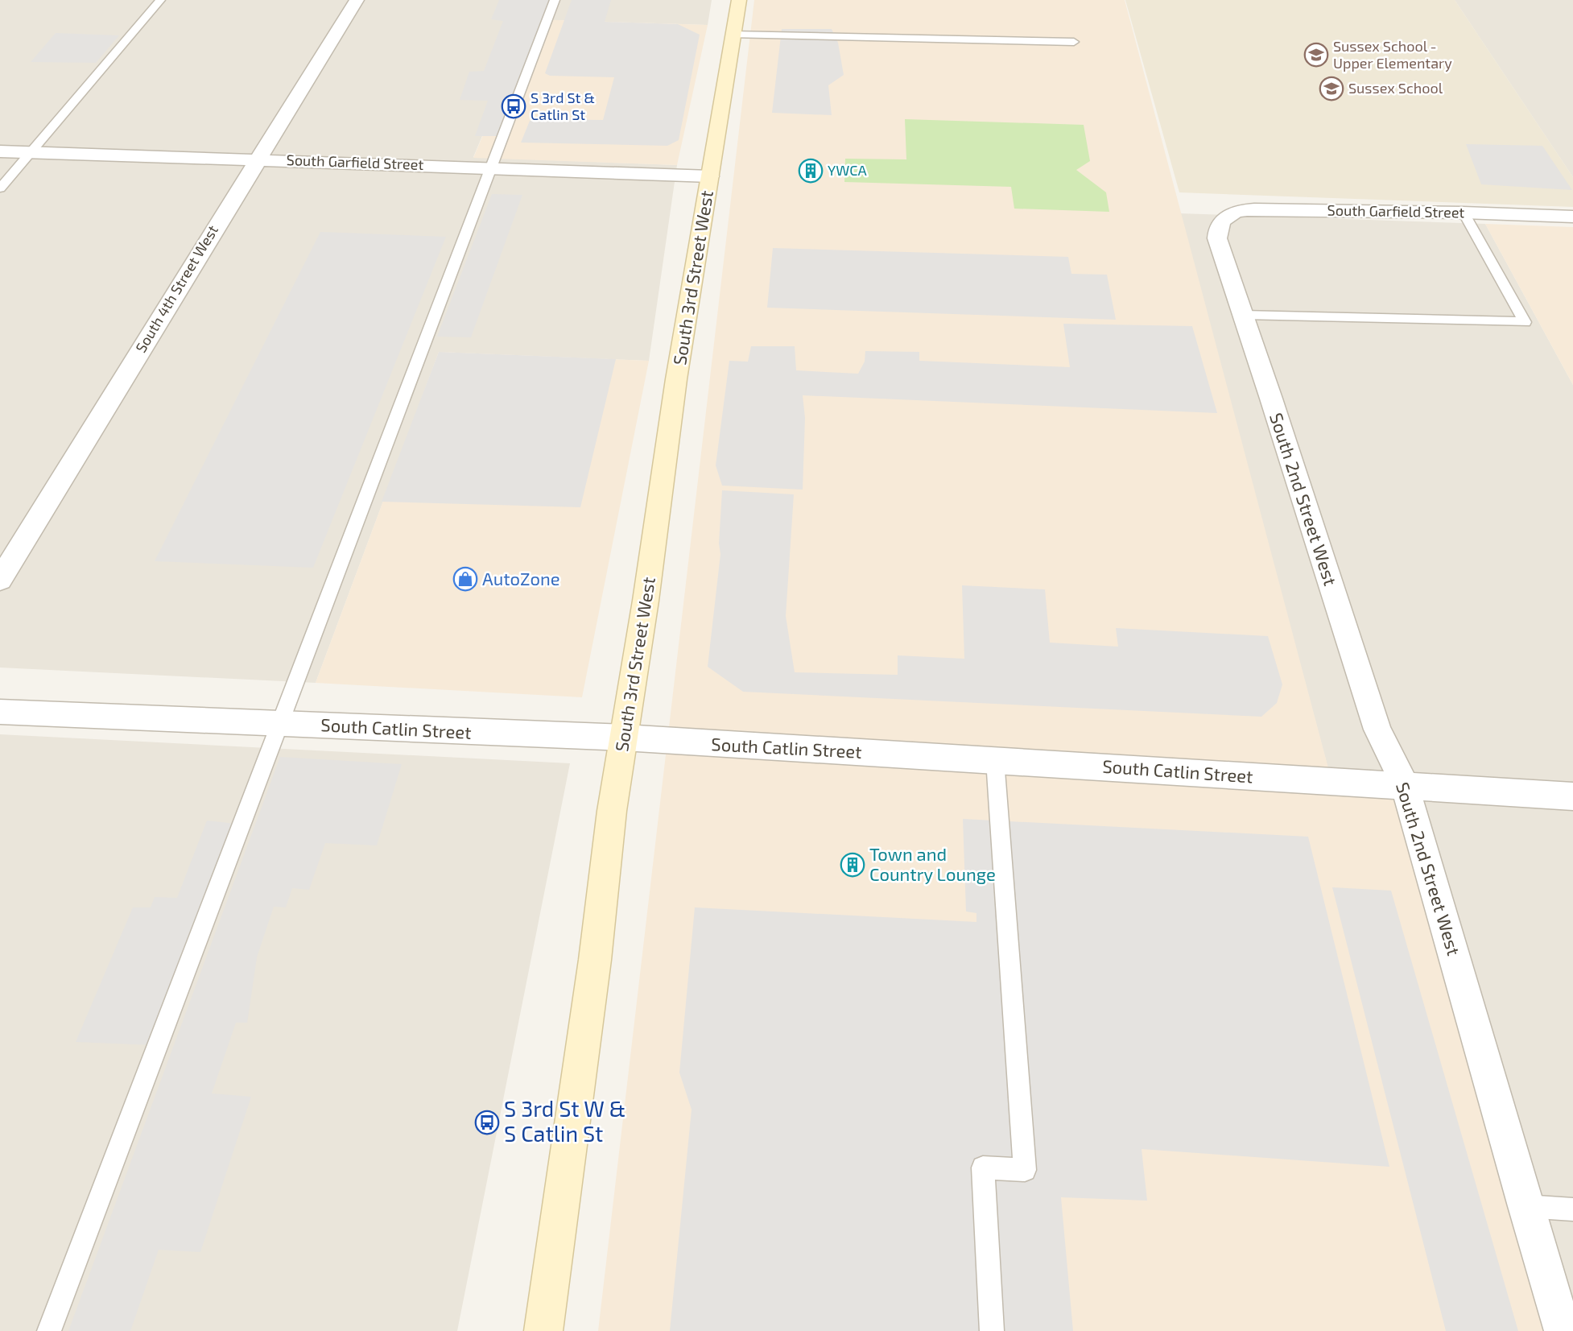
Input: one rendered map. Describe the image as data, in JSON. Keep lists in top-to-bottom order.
{
  "streets": {
    "main road": ["South 3rd Street West"],
    "street": [
      "South Garfield Street",
      "South 4th Street West",
      "South 2nd Street West",
      "South Catlin Street"
    ]
  },
  "crossings": [
    ["South Garfield Street", "South 3rd Street West"],
    ["South Garfield Street", "South 4th Street West"],
    ["South Garfield Street", "South 2nd Street West"],
    ["South 3rd Street West", "South Catlin Street"],
    ["South 2nd Street West", "South Catlin Street"]
  ],
  "places": {
    "school or university": ["Sussex School - Upper Elementary", "Sussex School"],
    "bus stop": ["S 3rd St & Catlin St", "S 3rd St W & S Catlin St"],
    "building": ["YWCA", "Town and Country Lounge"],
    "shop": ["AutoZone"]
  }
}
